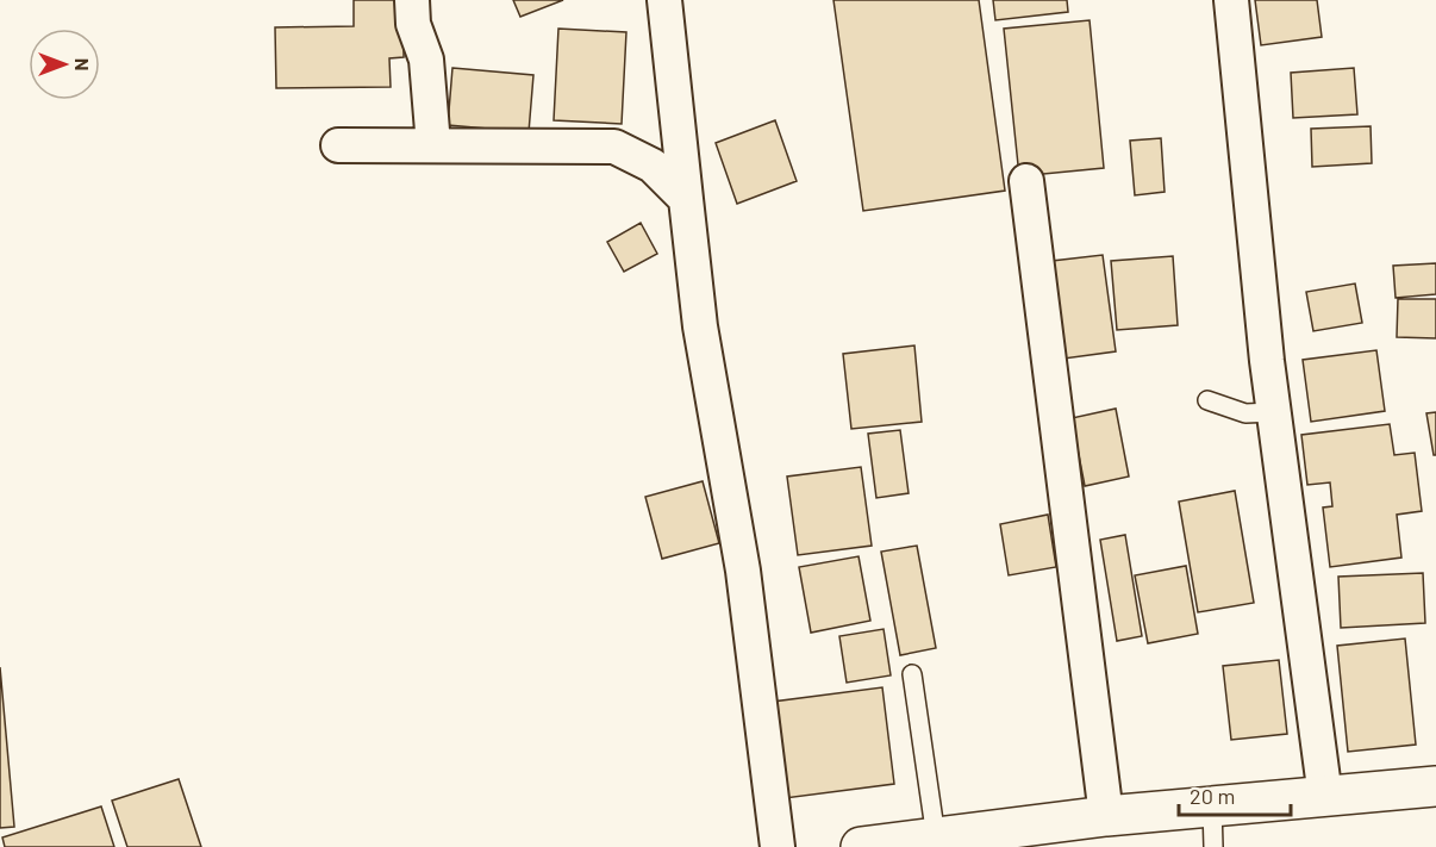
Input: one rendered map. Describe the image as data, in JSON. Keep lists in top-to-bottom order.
{
  "scale_bar": "20 m",
  "north": "right"
}
